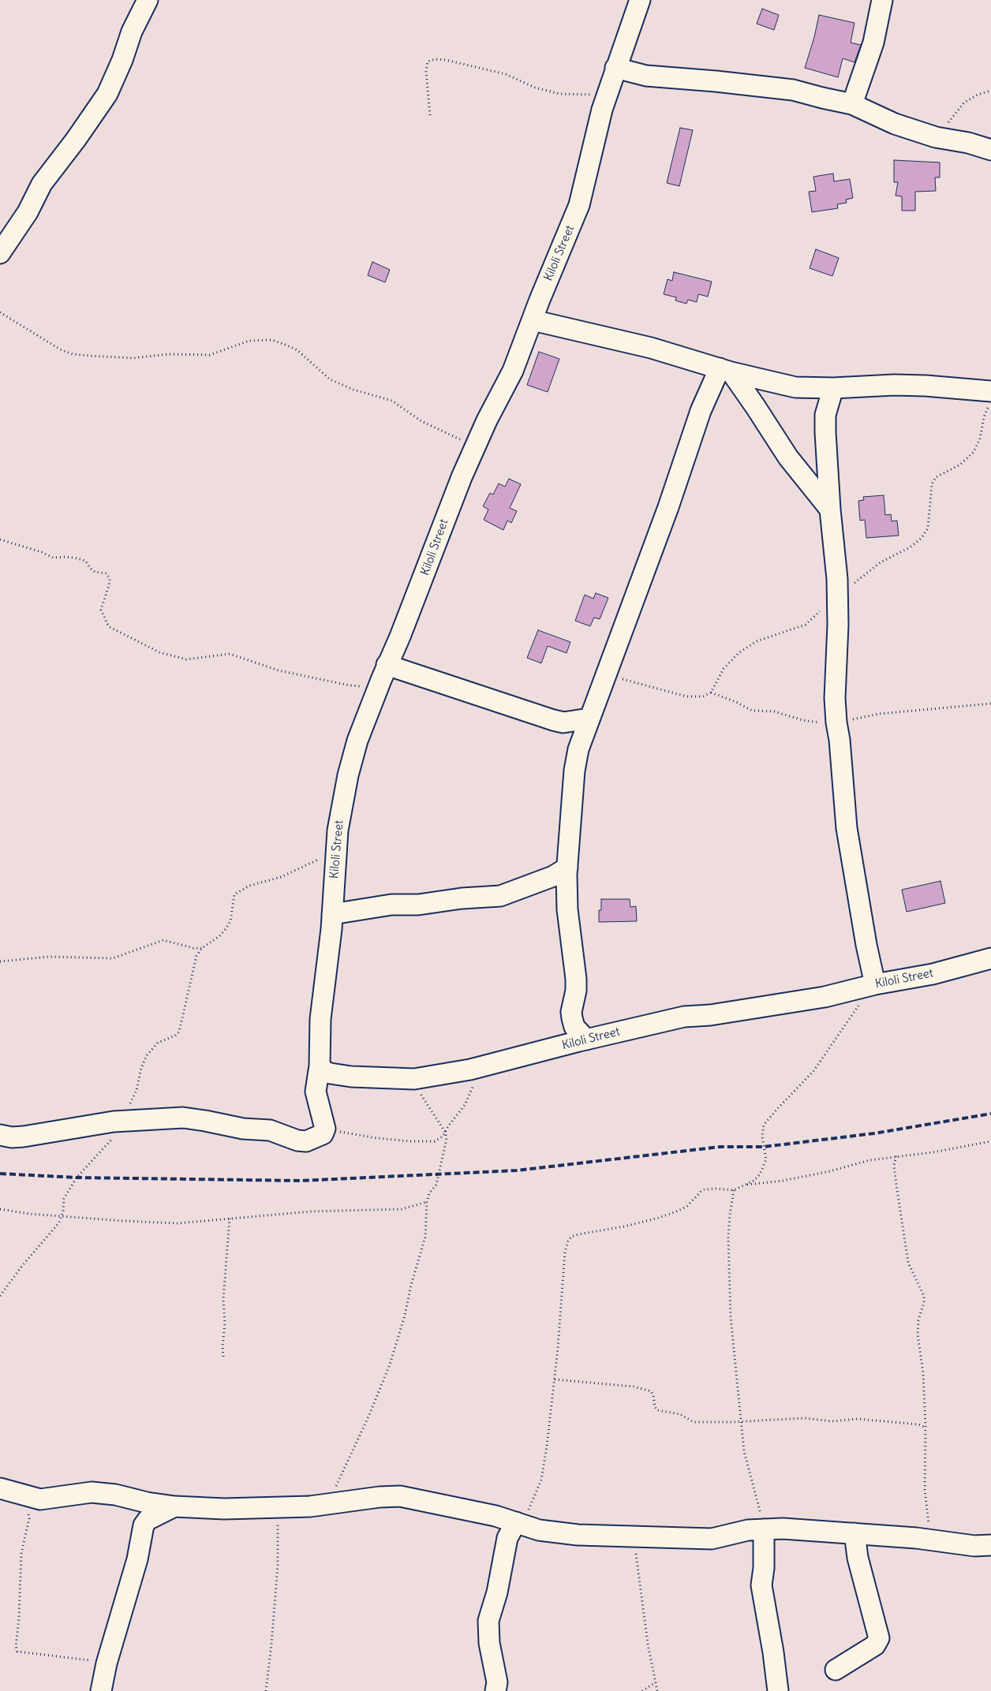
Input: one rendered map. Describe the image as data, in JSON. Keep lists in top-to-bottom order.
{
  "streets": {
    "street": ["Kiloli Street"]
  }
}
